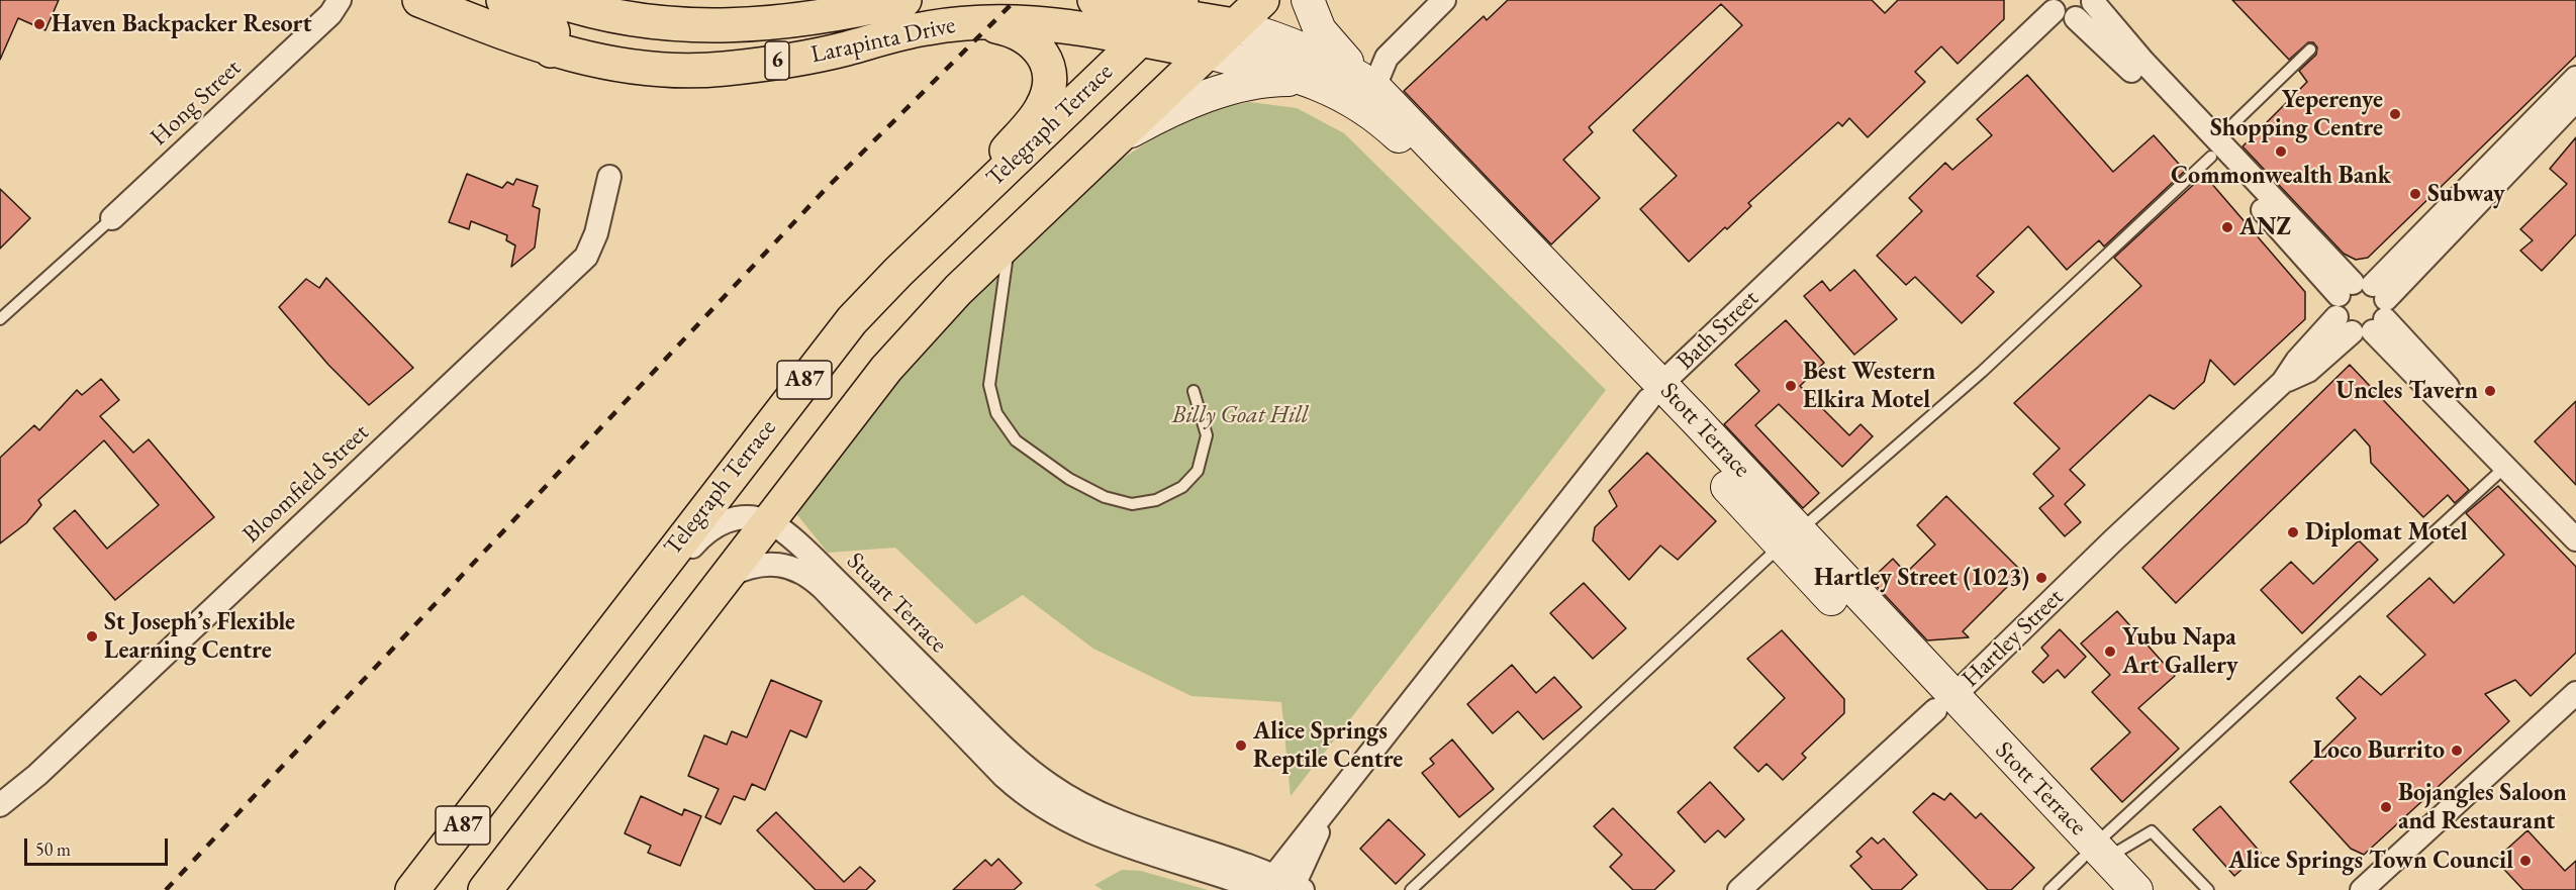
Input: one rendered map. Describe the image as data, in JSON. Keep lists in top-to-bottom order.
{
  "streets": {
    "main road": [
      "Larapinta Drive",
      "6",
      "Telegraph Terrace",
      "A87",
      "Stott Terrace"
    ],
    "street": [
      "Hong Street",
      "Bath Street",
      "Bloomfield Street",
      "Stuart Terrace",
      "Hartley Street"
    ]
  },
  "crossings": [
    ["Larapinta Drive", "6"],
    ["Larapinta Drive", "Telegraph Terrace"],
    ["6", "Telegraph Terrace"],
    ["6", "A87"],
    ["6", "Stott Terrace"],
    ["Bath Street", "Stott Terrace"],
    ["Bath Street", "Stuart Terrace"],
    ["A87", "Stott Terrace"],
    ["A87", "Stuart Terrace"],
    ["Stott Terrace", "Hartley Street"]
  ],
  "parks": ["Billy Goat Hill"],
  "places": [
    "Haven Backpacker Resort",
    "Yeperenye Shopping Centre",
    "Commonwealth Bank",
    "Subway",
    "ANZ",
    "Best Western Elkira Motel",
    "Uncles Tavern",
    "Diplomat Motel",
    "Hartley Street (1023)",
    "St Joseph’s Flexible Learning Centre",
    "Yubu Napa Art Gallery",
    "Alice Springs Reptile Centre",
    "Loco Burrito",
    "Bojangles Saloon and Restaurant",
    "Alice Springs Town Council"
  ],
  "scale_bar": "50 m"
}
